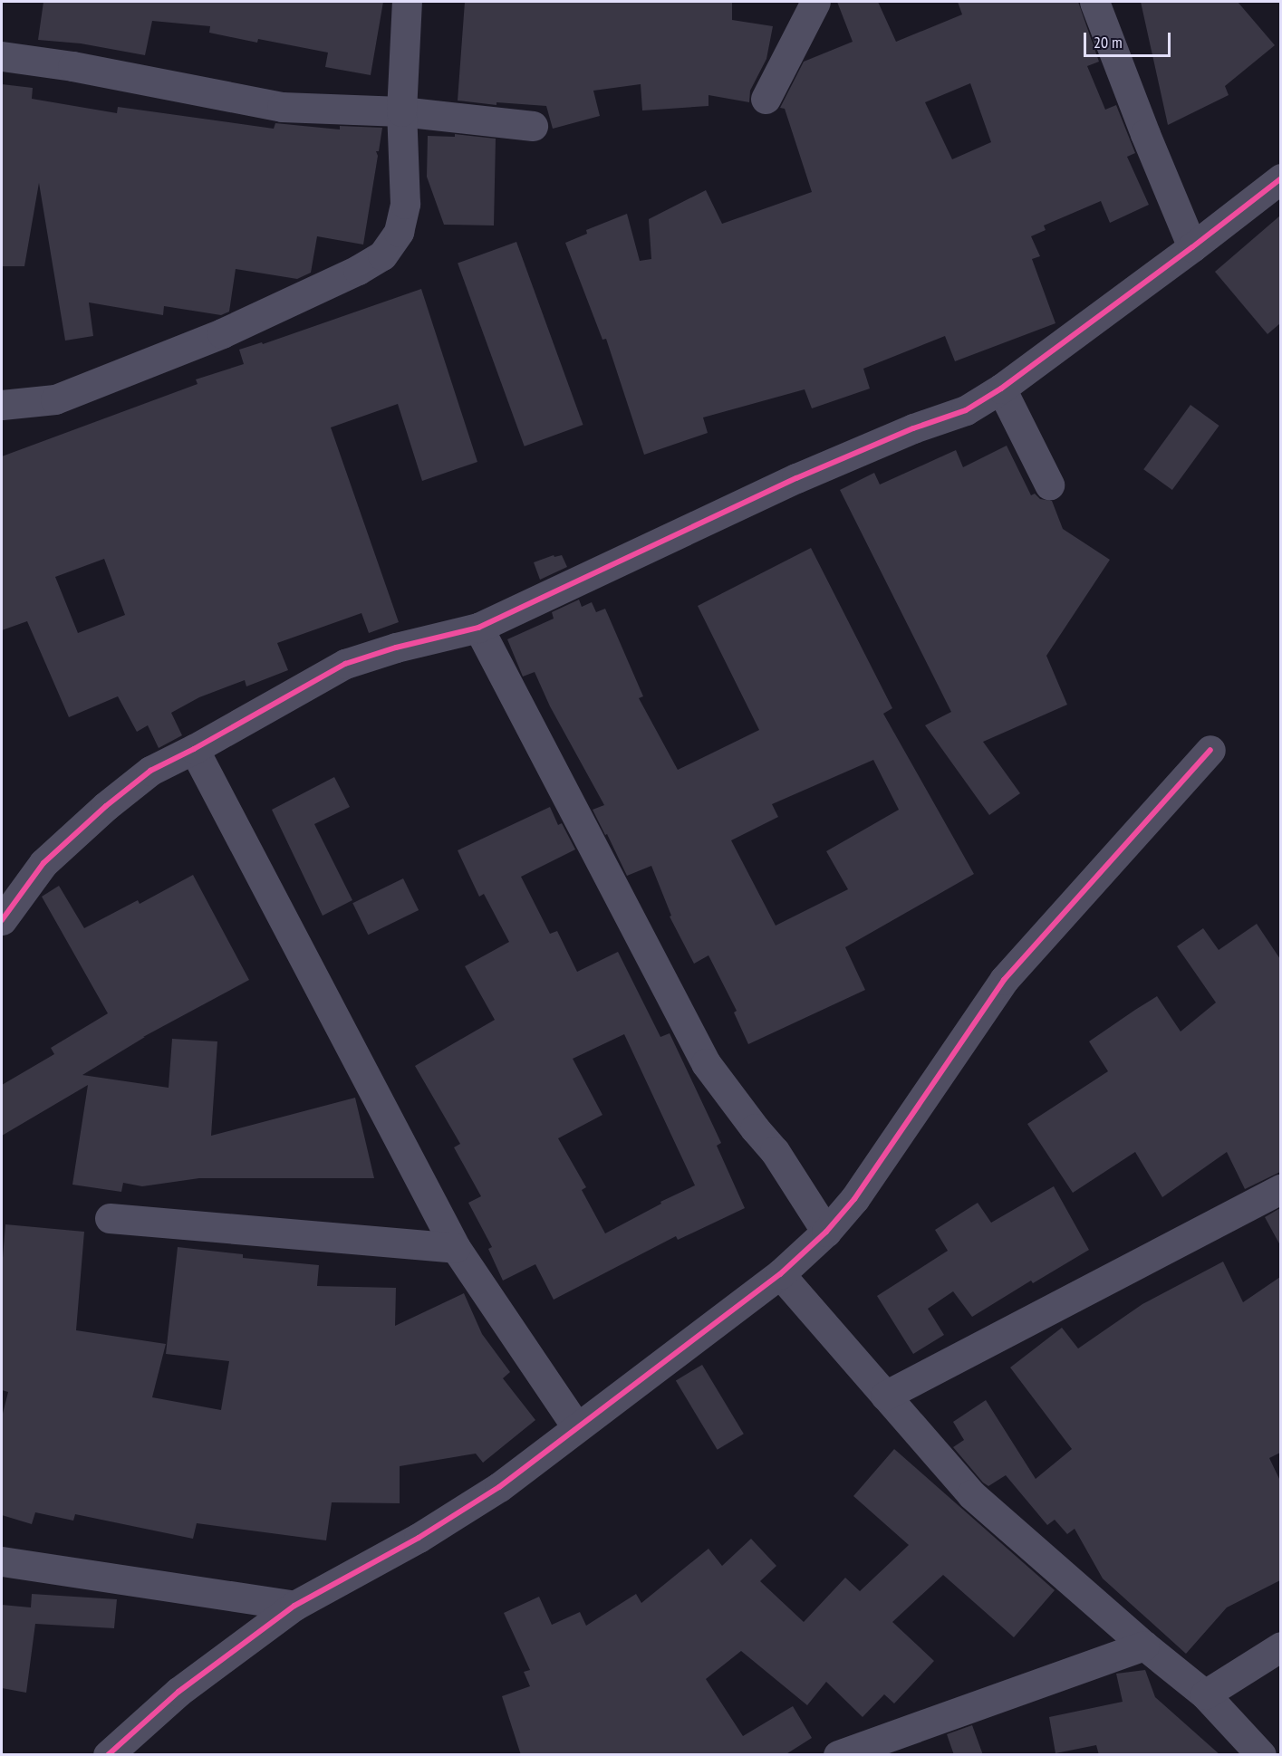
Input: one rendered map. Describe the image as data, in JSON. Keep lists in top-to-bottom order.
{
  "scale_bar": "20 m"
}
